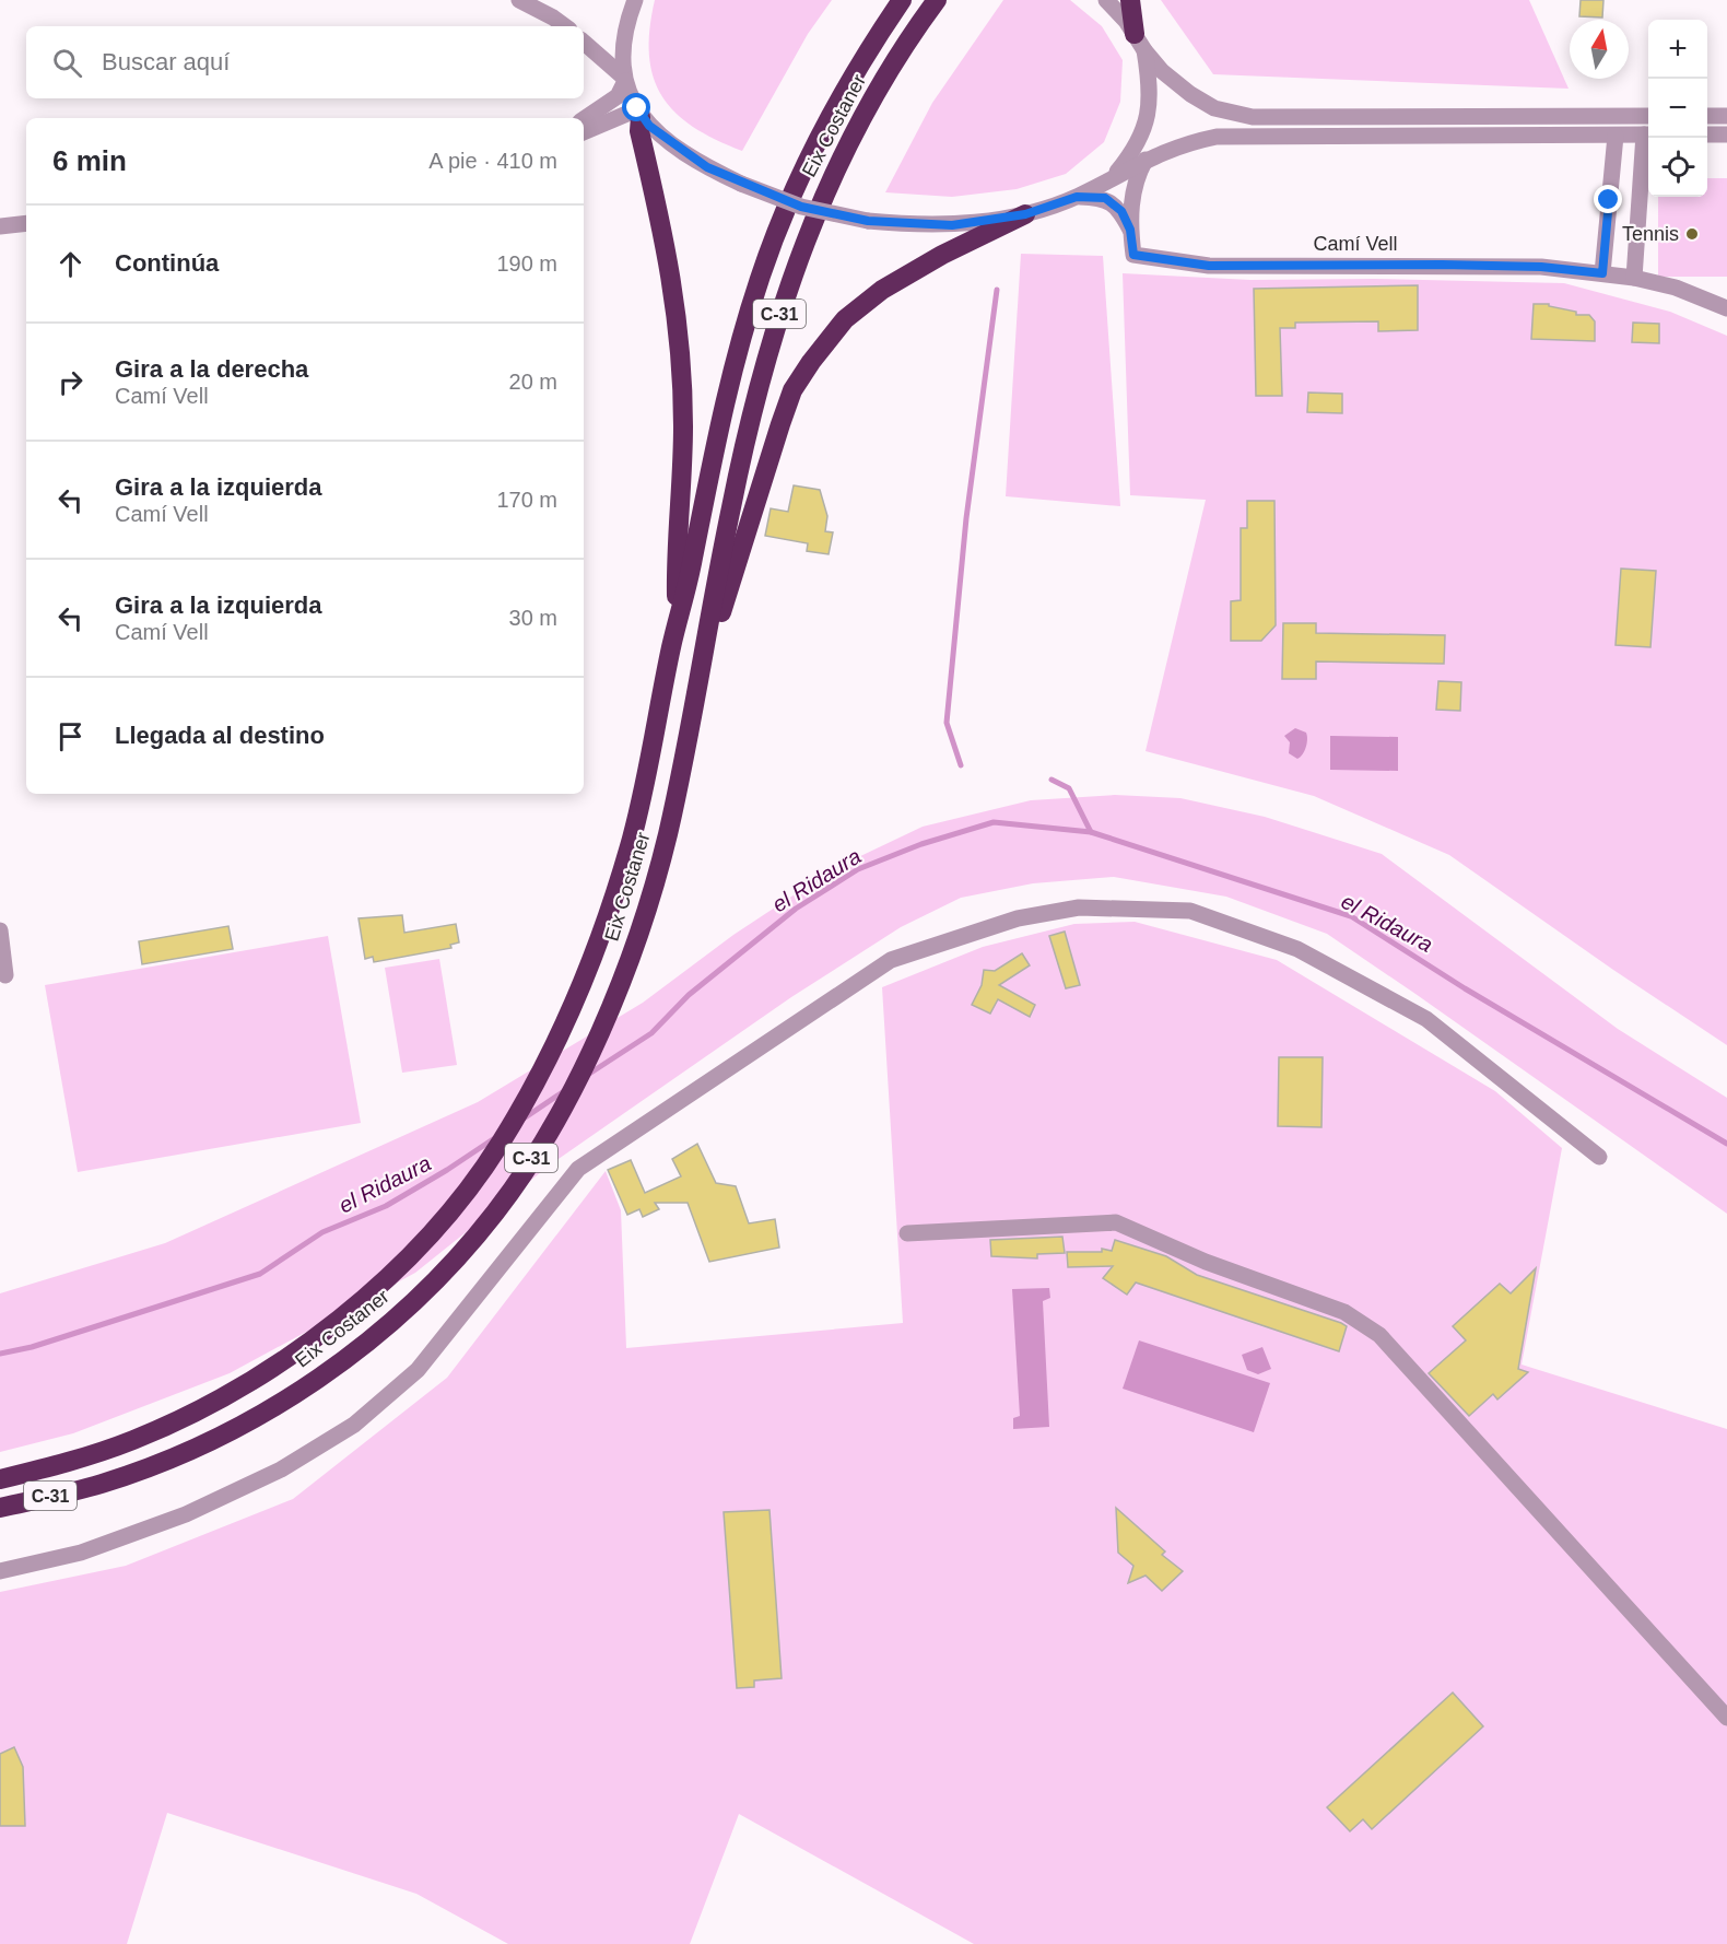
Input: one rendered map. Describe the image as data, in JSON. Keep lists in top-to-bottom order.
{
  "streets": {
    "highway": ["Eix Costaner", "C-31"],
    "street": ["Camí Vell"]
  },
  "water": ["el Ridaura"],
  "places": ["Tennis"],
  "north": "top",
  "page": {
    "map_buttons": ["+", "−"],
    "search": "Buscar aquí",
    "heading": ["6 min", "A pie · 410 m"],
    "list": [
      ["Continúa", "190 m"],
      ["Gira a la derecha", "Camí Vell", "20 m"],
      ["Gira a la izquierda", "Camí Vell", "170 m"],
      ["Gira a la izquierda", "Camí Vell", "30 m"],
      "Llegada al destino"
    ]
  }
}
